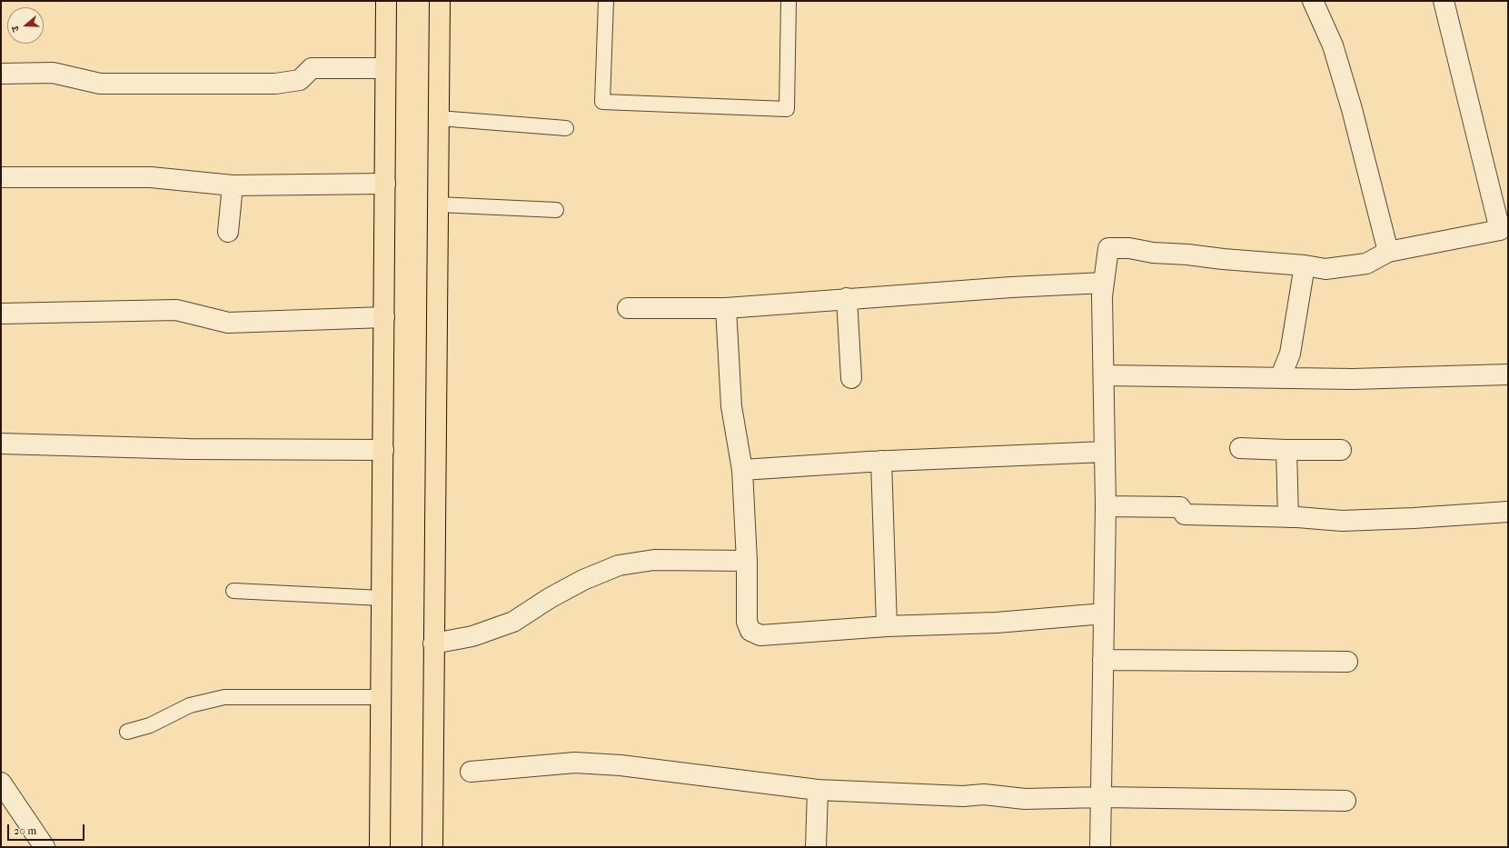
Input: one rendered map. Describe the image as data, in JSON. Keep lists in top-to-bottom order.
{
  "scale_bar": "20 m",
  "north": "left"
}
